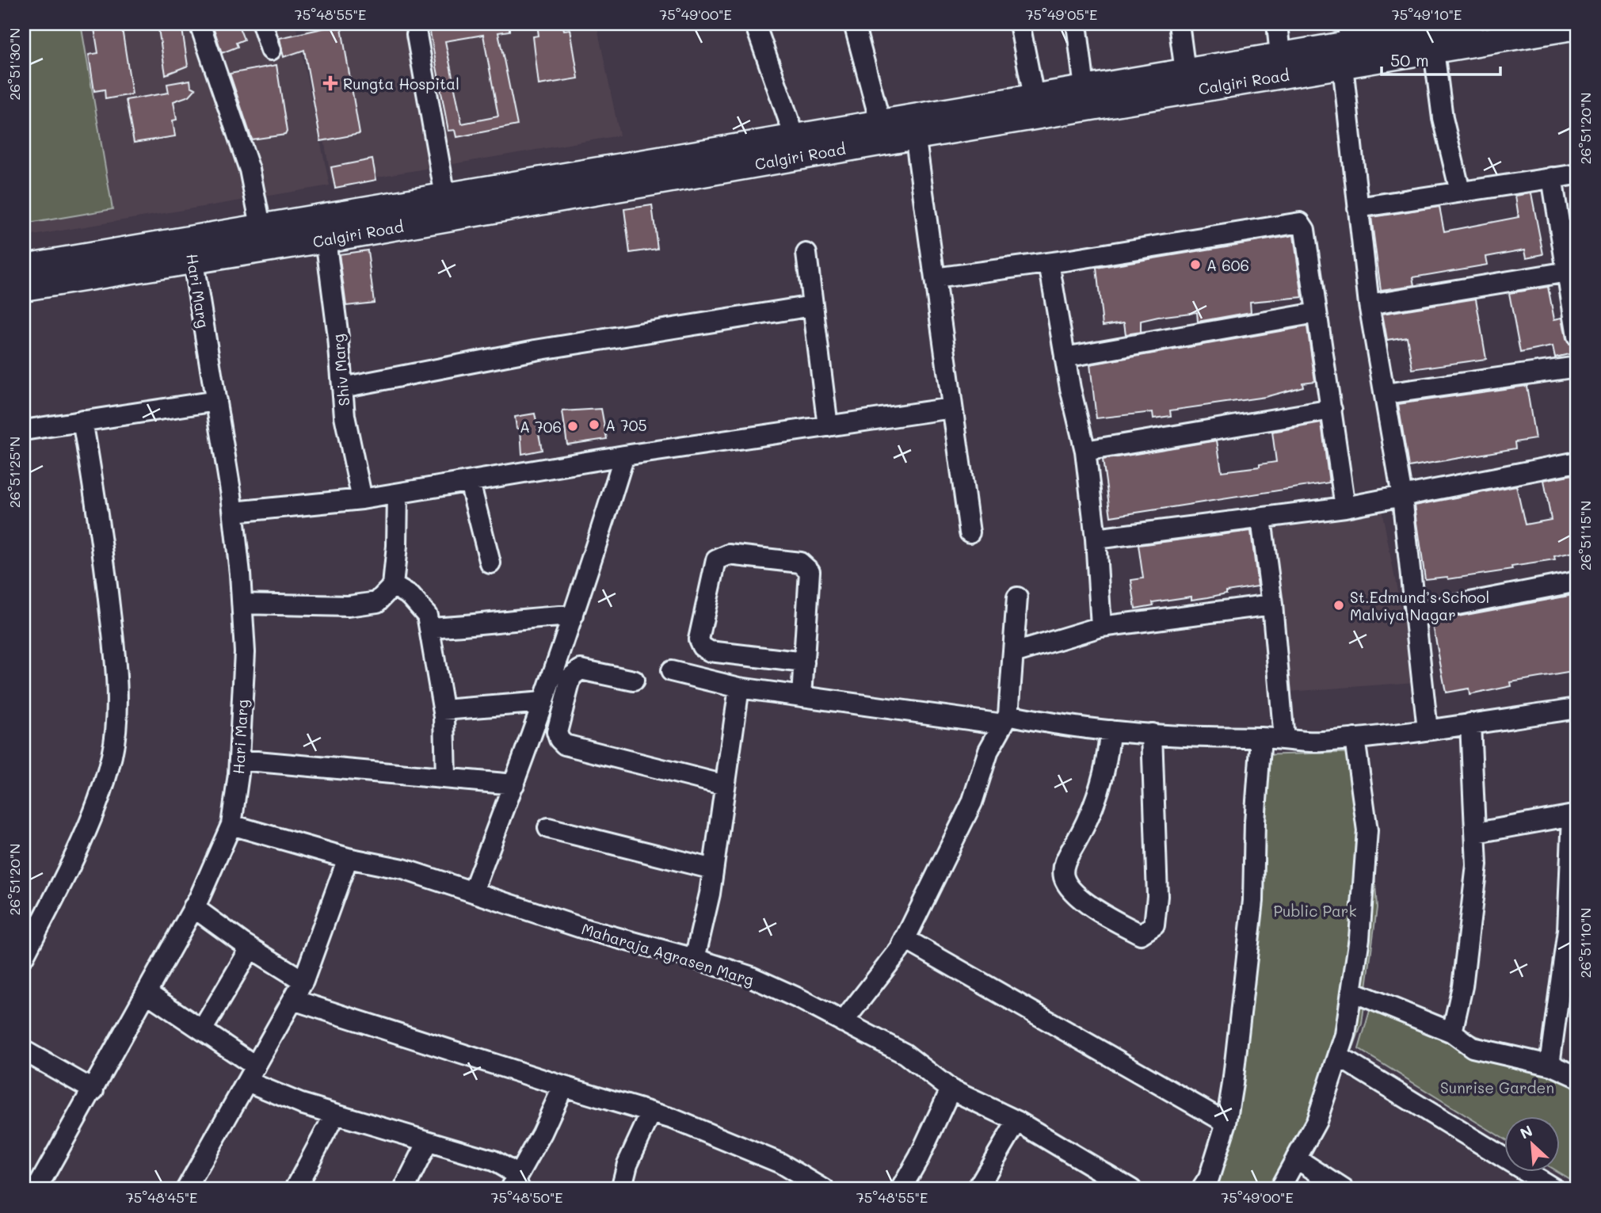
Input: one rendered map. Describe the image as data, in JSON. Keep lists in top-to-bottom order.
{
  "streets": {
    "main road": ["Calgiri Road"],
    "street": ["Hari Marg", "Shiv Marg", "Maharaja Agrasen Marg"]
  },
  "crossings": [
    ["Calgiri Road", "Hari Marg"],
    ["Calgiri Road", "Shiv Marg"],
    ["Hari Marg", "Maharaja Agrasen Marg"]
  ],
  "parks": ["Public Park", "Sunrise Garden"],
  "places": {
    "health": ["Rungta Hospital"],
    "other": [
      "A 606",
      "A 705",
      "A 706",
      "St.Edmund’s School Malviya Nagar"
    ]
  },
  "scale_bar": "50 m",
  "north": "top left",
  "coordinates": [
    "75°48'55\"E",
    "75°49'00\"E",
    "75°49'05\"E",
    "75°49'10\"E",
    "26°51'30\"N",
    "26°51'20\"N",
    "26°51'25\"N",
    "26°51'15\"N",
    "26°51'10\"N",
    "75°48'45\"E",
    "75°48'50\"E"
  ]
}
